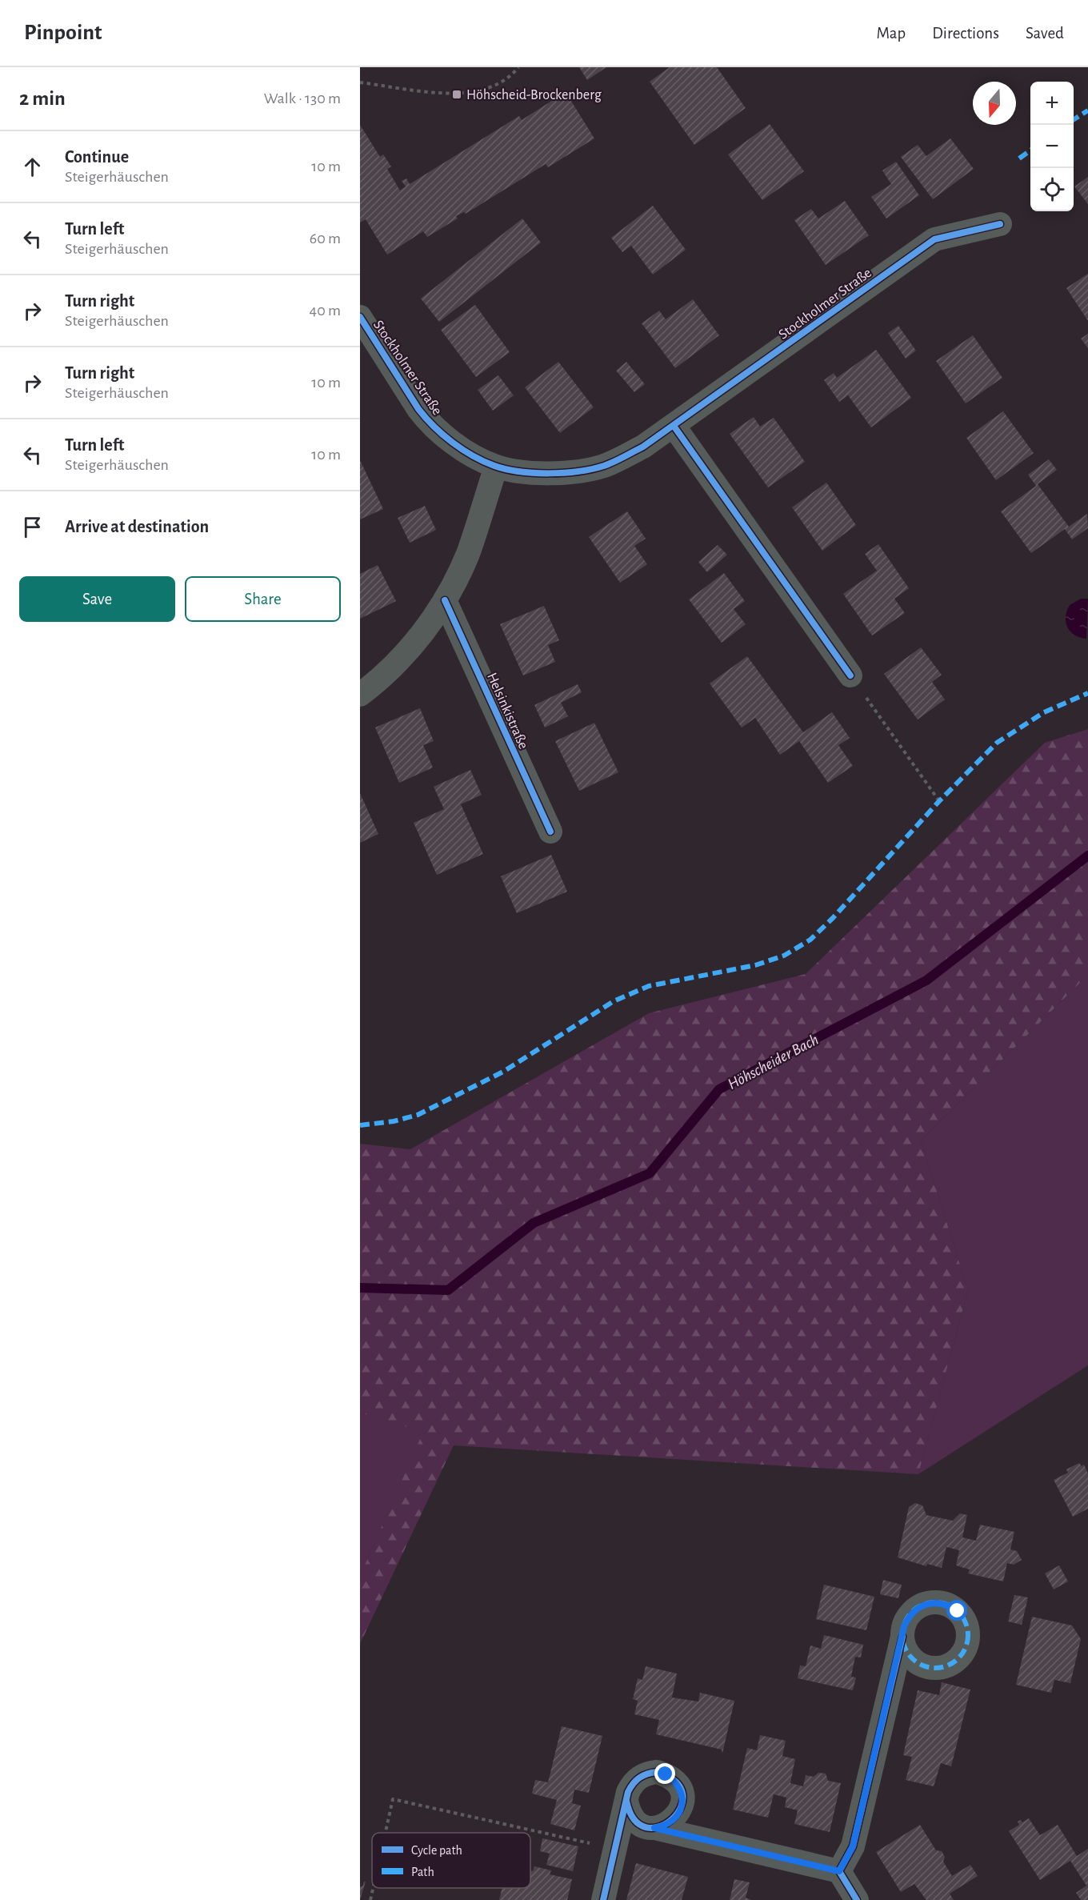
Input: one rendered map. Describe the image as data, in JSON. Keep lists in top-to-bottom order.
{
  "streets": {
    "street": ["Stockholmer Straße", "Helsinkistraße"]
  },
  "water": ["Höhscheider Bach"],
  "places": {
    "transit": ["Höhscheid-Brockenberg"]
  },
  "legend": ["Cycle path", "Path"],
  "north": "bottom",
  "page": {
    "header": "Pinpoint",
    "nav": ["Map", "Directions", "Saved"],
    "heading": ["2 min", "Walk · 130 m"],
    "map_buttons": ["+", "−"],
    "list": [
      ["Continue", "Steigerhäuschen", "10 m"],
      ["Turn left", "Steigerhäuschen", "60 m"],
      ["Turn right", "Steigerhäuschen", "40 m"],
      ["Turn right", "Steigerhäuschen", "10 m"],
      ["Turn left", "Steigerhäuschen", "10 m"],
      "Arrive at destination"
    ],
    "buttons": ["Save", "Share"]
  }
}
